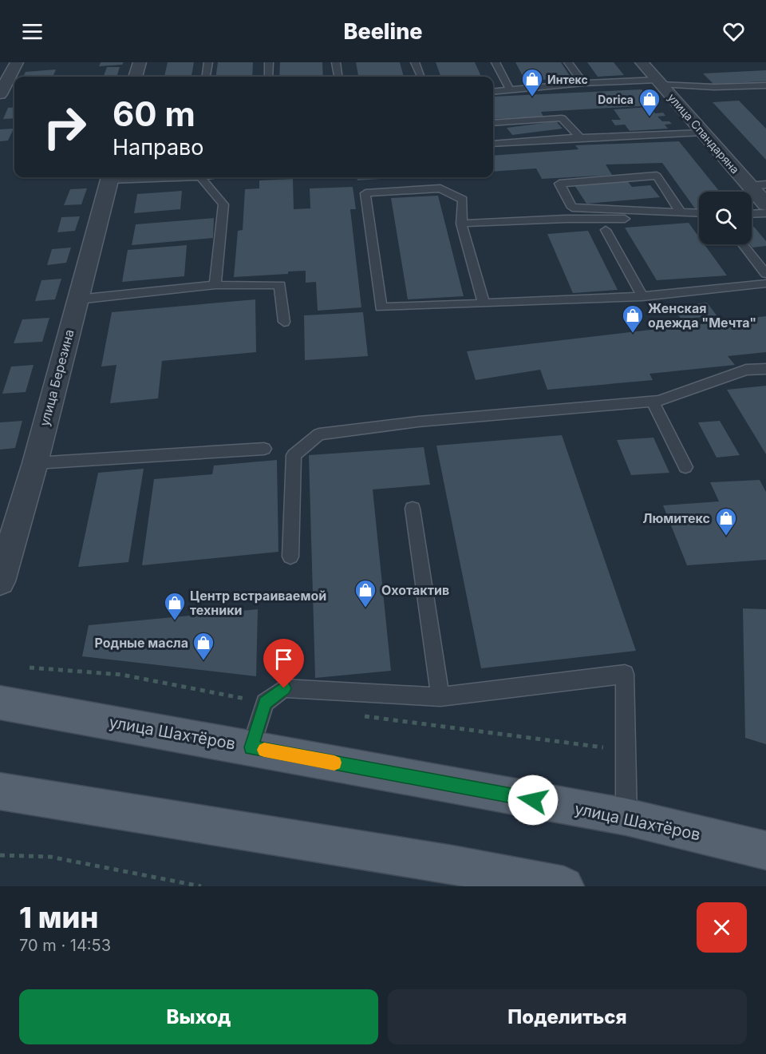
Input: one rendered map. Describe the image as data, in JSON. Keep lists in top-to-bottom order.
{
  "streets": {
    "main road": ["улица Шахтёров"],
    "street": ["улица Спандаряна", "улица Березина"]
  },
  "places": {
    "shop": [
      "Интекс",
      "Dorica",
      "Женская одежда \"Мечта\"",
      "Люмитекс",
      "Охотактив",
      "Центр встраиваемой техники",
      "Родные масла"
    ]
  },
  "page": {
    "header": "Beeline",
    "turn": ["60 m", "Направо"],
    "heading": ["1 мин", "70 m · 14:53"],
    "buttons": ["Выход", "Поделиться"]
  }
}
